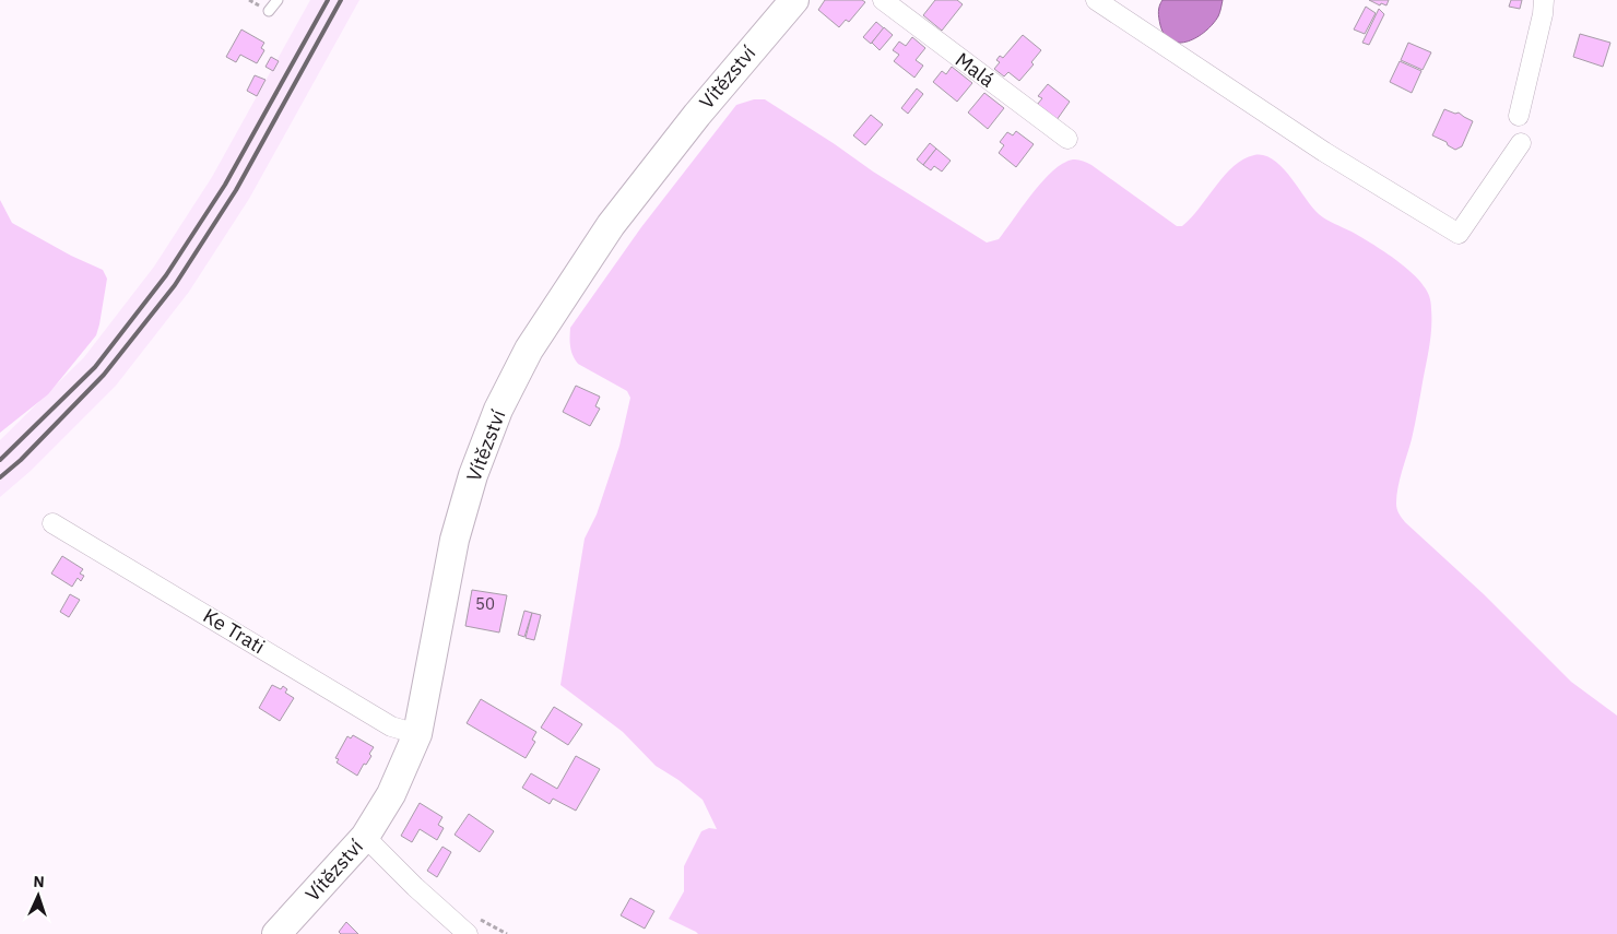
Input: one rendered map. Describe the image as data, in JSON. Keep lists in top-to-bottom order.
{
  "streets": {
    "main road": ["Vítězství"],
    "street": ["Malá", "Ke Trati"]
  },
  "crossings": [
    ["Vítězství", "Ke Trati"]
  ],
  "house_numbers": ["50"],
  "north": "top"
}
